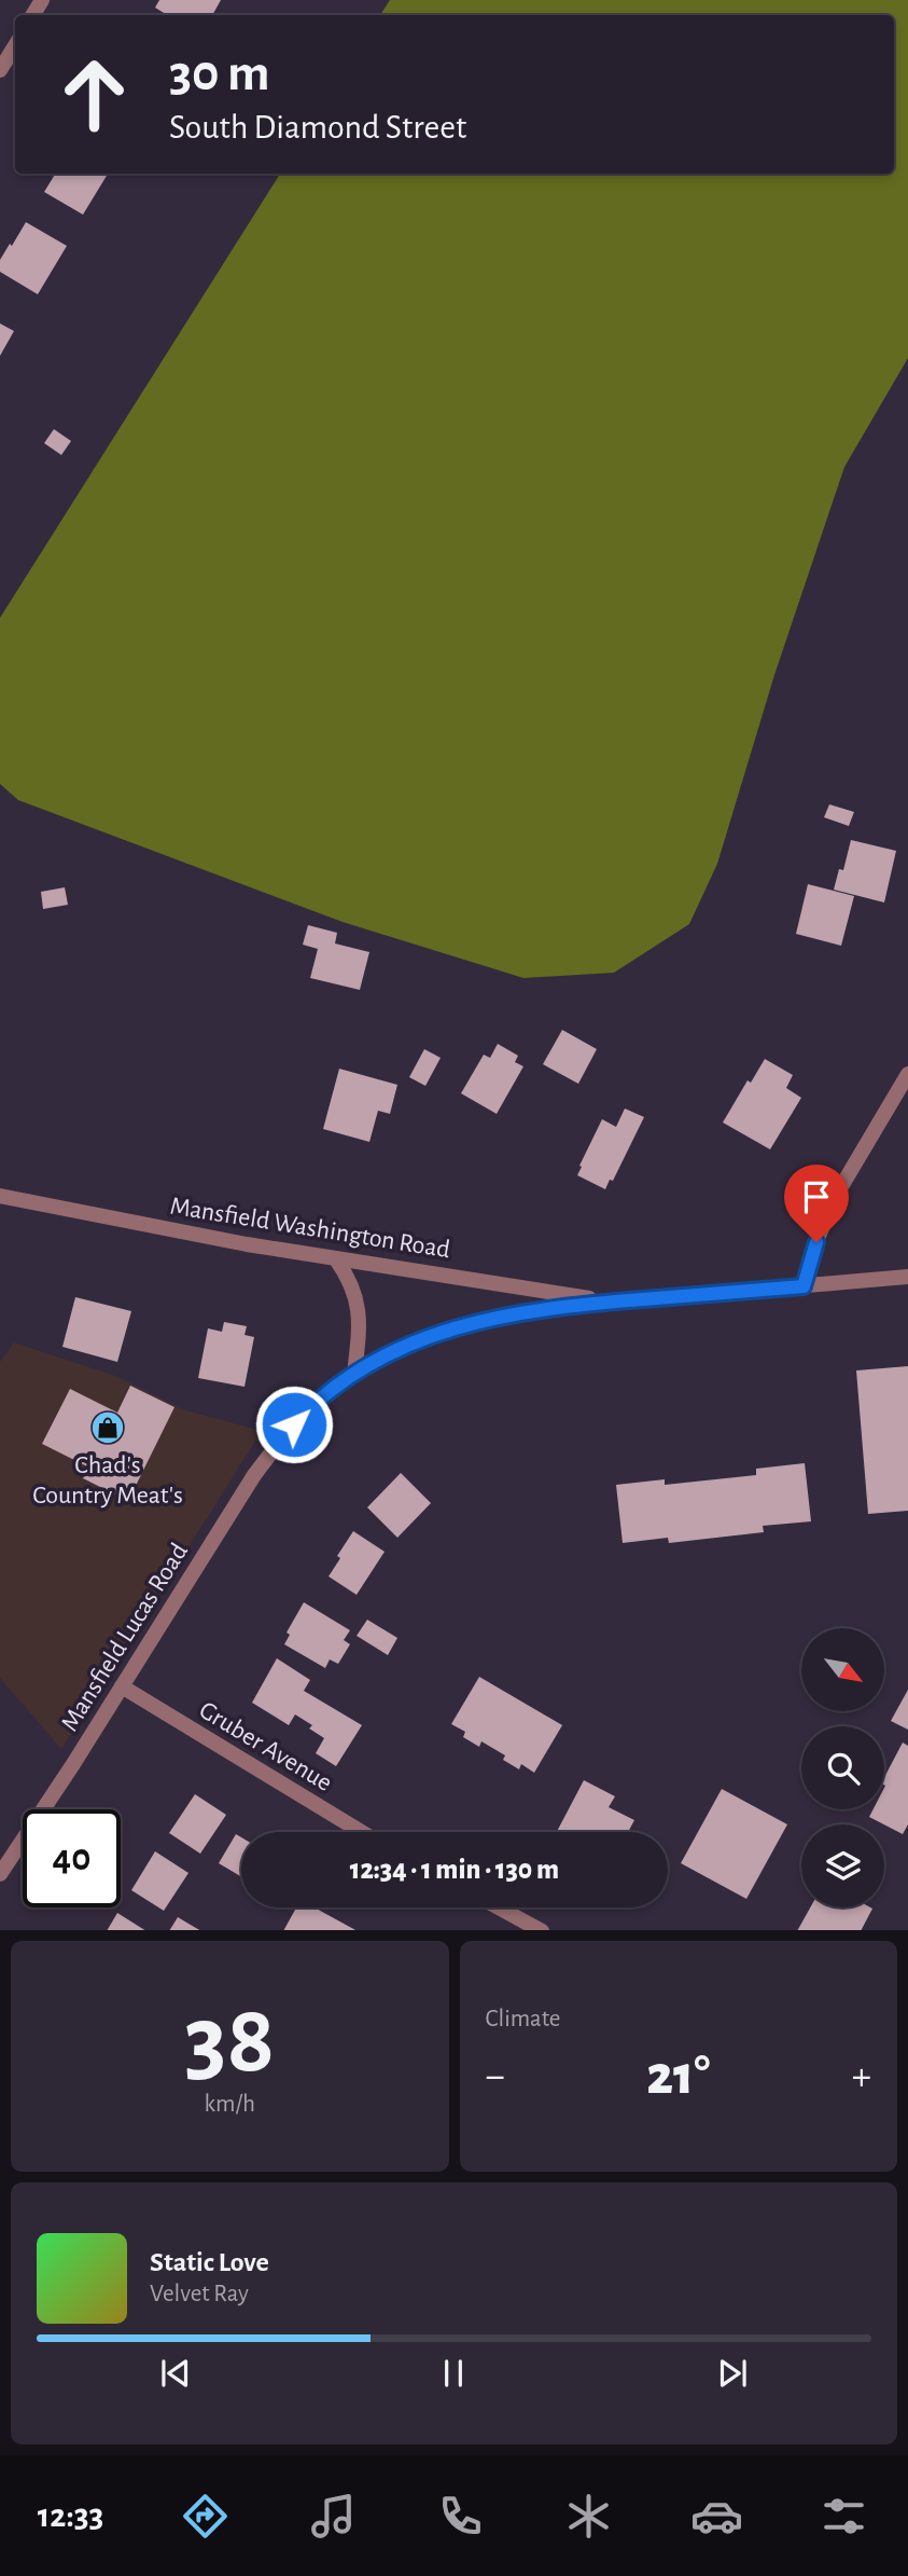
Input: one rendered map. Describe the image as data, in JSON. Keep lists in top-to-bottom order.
{
  "streets": {
    "street": ["Mansfield Washington Road", "Mansfield Lucas Road", "Gruber Avenue"]
  },
  "crossings": [
    ["Mansfield Washington Road", "Mansfield Lucas Road"],
    ["Mansfield Lucas Road", "Gruber Avenue"]
  ],
  "places": {
    "shop": ["Chad's Country Meat's"]
  },
  "north": "bottom right",
  "page": {
    "turn": ["30 m", "South Diamond Street"],
    "limit": "40",
    "trip": "12:34 · 1 min · 130 m",
    "tile": [
      ["38", "km/h"],
      "Climate"
    ],
    "heat": ["−", "21°", "+"],
    "song": ["Static Love", "Velvet Ray"],
    "tabs": "12:33"
  }
}
